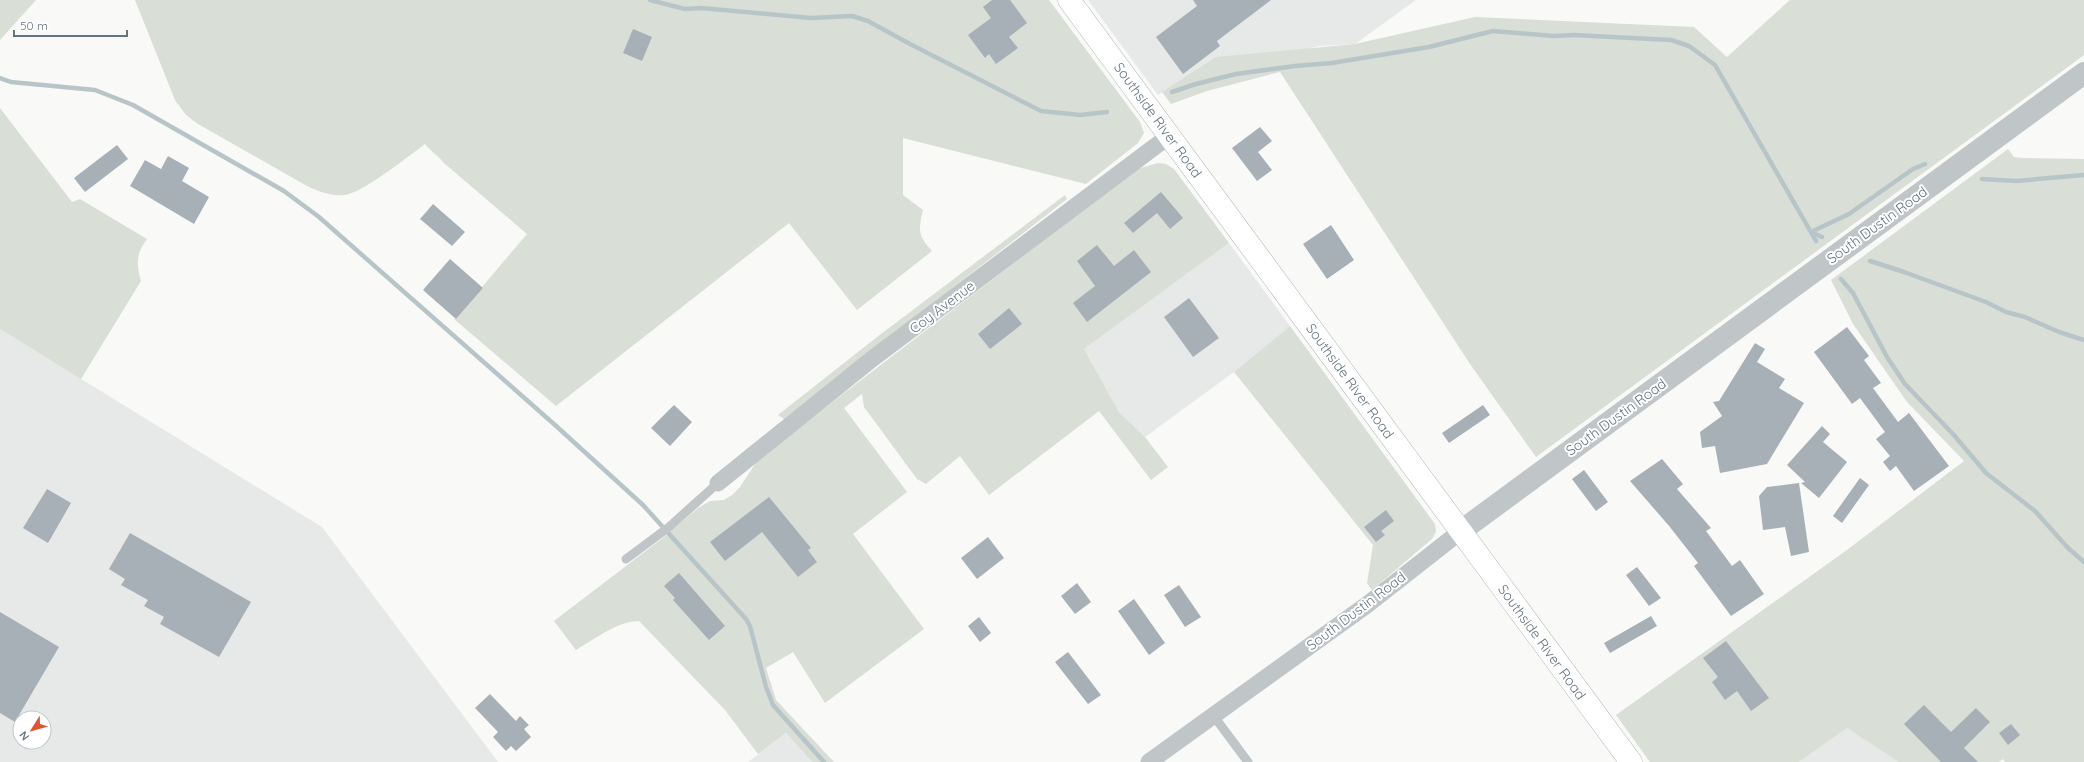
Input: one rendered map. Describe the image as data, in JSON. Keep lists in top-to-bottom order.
{
  "streets": {
    "main road": ["Southside River Road"],
    "street": ["South Dustin Road", "Coy Avenue"]
  },
  "crossings": [
    ["Southside River Road", "South Dustin Road"],
    ["Southside River Road", "Coy Avenue"]
  ],
  "scale_bar": "50 m",
  "north": "bottom left"
}
